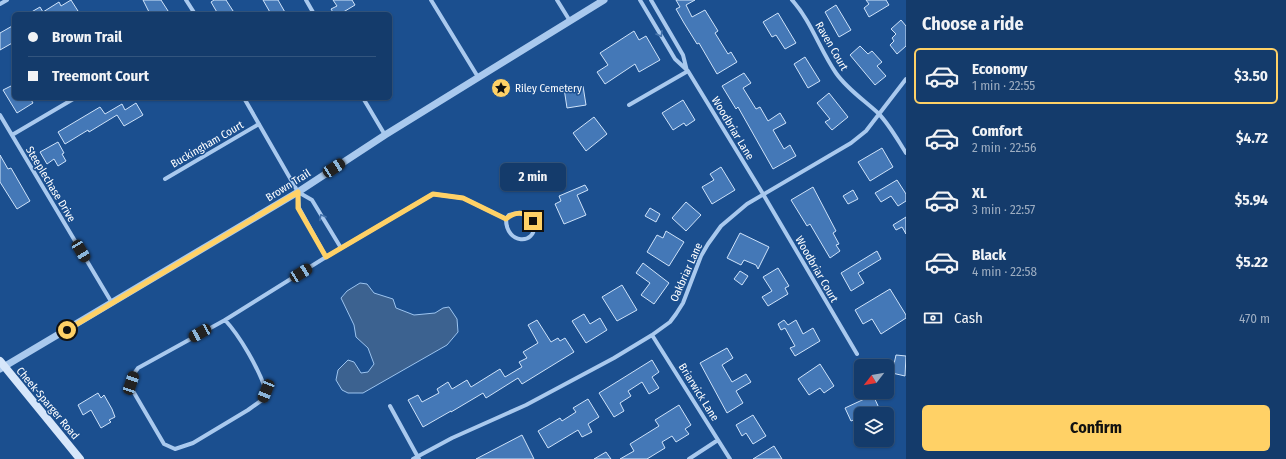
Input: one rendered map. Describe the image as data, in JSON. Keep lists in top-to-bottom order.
{
  "streets": {
    "main road": ["Cheek-Sparger Road"],
    "street": [
      "Raven Court",
      "Woodbriar Lane",
      "Buckingham Court",
      "Steeplechase Drive",
      "Brown Trail",
      "Woodbriar Court",
      "Oakbriar Lane",
      "Briarwick Lane"
    ]
  },
  "crossings": [
    ["Raven Court", "Oakbriar Lane"],
    ["Woodbriar Lane", "Woodbriar Court"],
    ["Woodbriar Lane", "Oakbriar Lane"],
    ["Steeplechase Drive", "Brown Trail"],
    ["Brown Trail", "Cheek-Sparger Road"],
    ["Woodbriar Court", "Oakbriar Lane"],
    ["Oakbriar Lane", "Briarwick Lane"]
  ],
  "places": {
    "place": ["Riley Cemetery"]
  },
  "north": "bottom left",
  "page": {
    "heading": "Choose a ride",
    "banner": ["Brown Trail", "Treemont Court"],
    "list": [
      {
        "name": "Economy",
        "note": "1 min · 22:55",
        "value": "$3.50"
      },
      {
        "name": "Comfort",
        "note": "2 min · 22:56",
        "value": "$4.72"
      },
      {
        "name": "XL",
        "note": "3 min · 22:57",
        "value": "$5.94"
      },
      {
        "name": "Black",
        "note": "4 min · 22:58",
        "value": "$5.22"
      }
    ],
    "bubble": "2 min",
    "pay": ["Cash", "470 m"],
    "buttons": "Confirm"
  }
}
